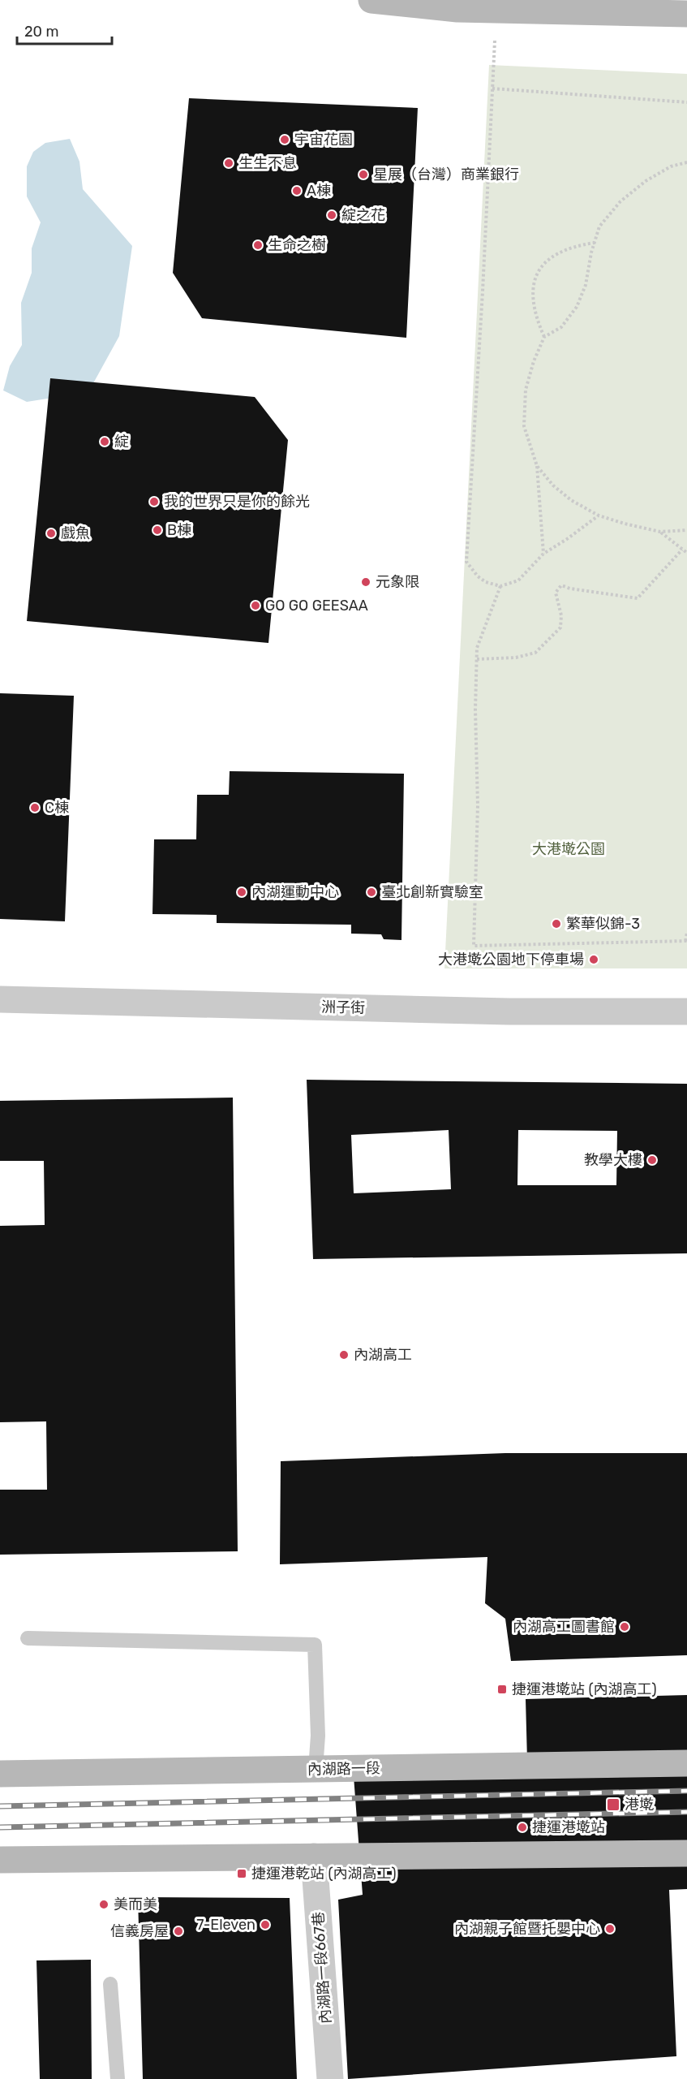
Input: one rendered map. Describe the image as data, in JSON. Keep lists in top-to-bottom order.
{
  "streets": {
    "main road": ["內湖路一段"],
    "street": ["洲子街", "內湖路一段667巷"]
  },
  "parks": ["大港墘公園"],
  "places": {
    "other": [
      "宇宙花園",
      "生生不息",
      "星展（台灣）商業銀行",
      "A棟",
      "綻之花",
      "生命之樹",
      "綻",
      "我的世界只是你的餘光",
      "B棟",
      "戲魚",
      "元象限",
      "GO GO GEESAA",
      "C棟",
      "內湖運動中心",
      "臺北創新實驗室",
      "繁華似錦-3",
      "大港墘公園地下停車場",
      "教學大樓",
      "內湖高工",
      "內湖高工圖書館",
      "捷運港墘站",
      "美而美",
      "7-Eleven",
      "內湖親子館暨托嬰中心",
      "信義房屋"
    ],
    "transit": ["捷運港墘站 (內湖高工)", "港墘", "捷運港乾站 (內湖高工)"]
  },
  "scale_bar": "20 m"
}
